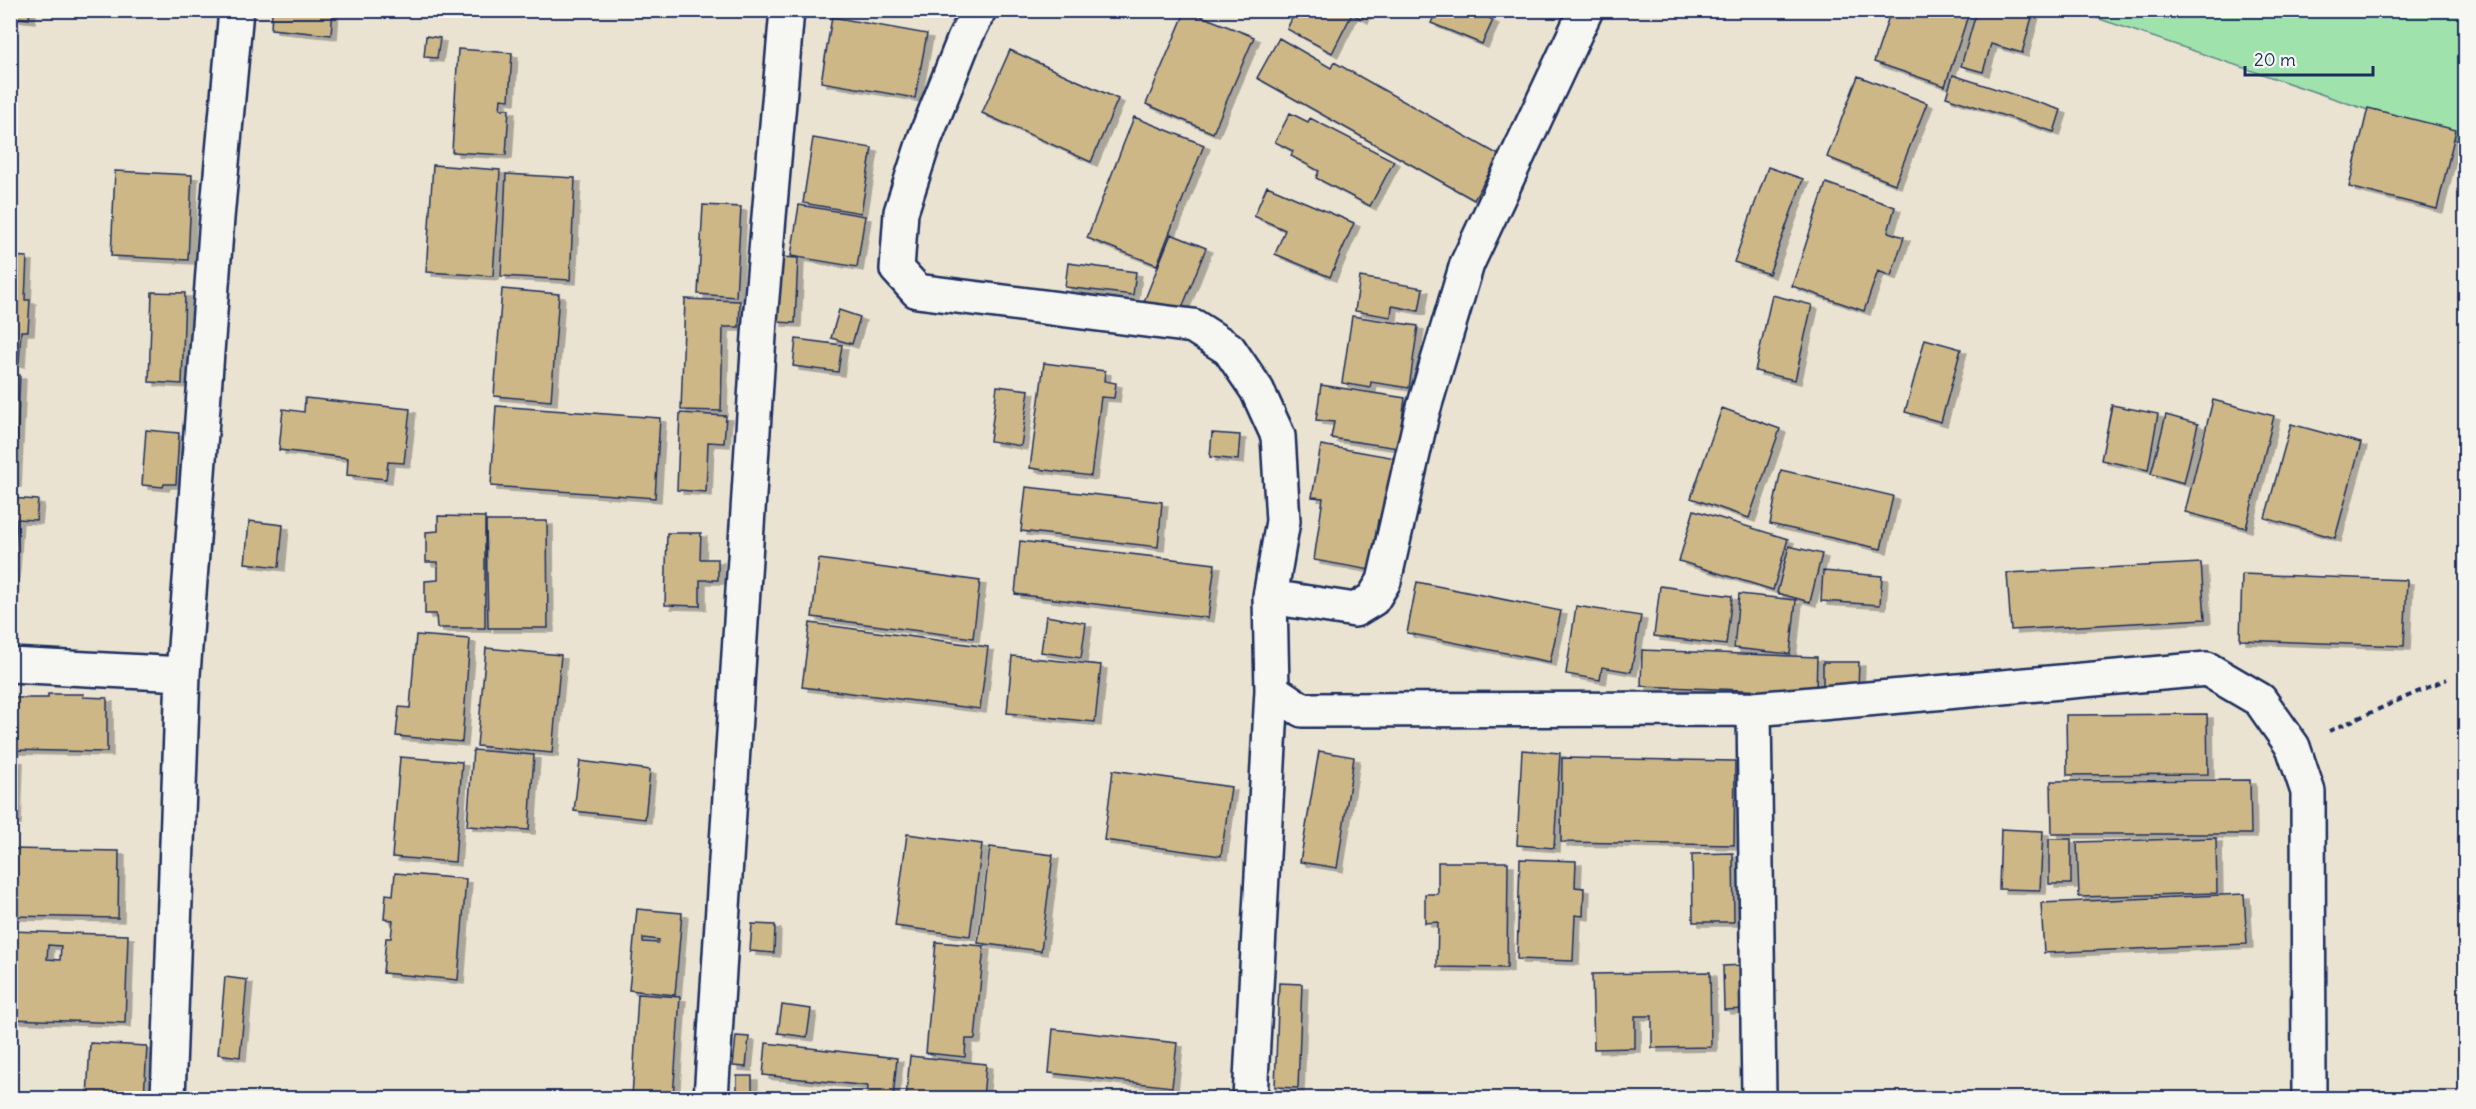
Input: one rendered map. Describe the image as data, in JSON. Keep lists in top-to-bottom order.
{
  "scale_bar": "20 m"
}
